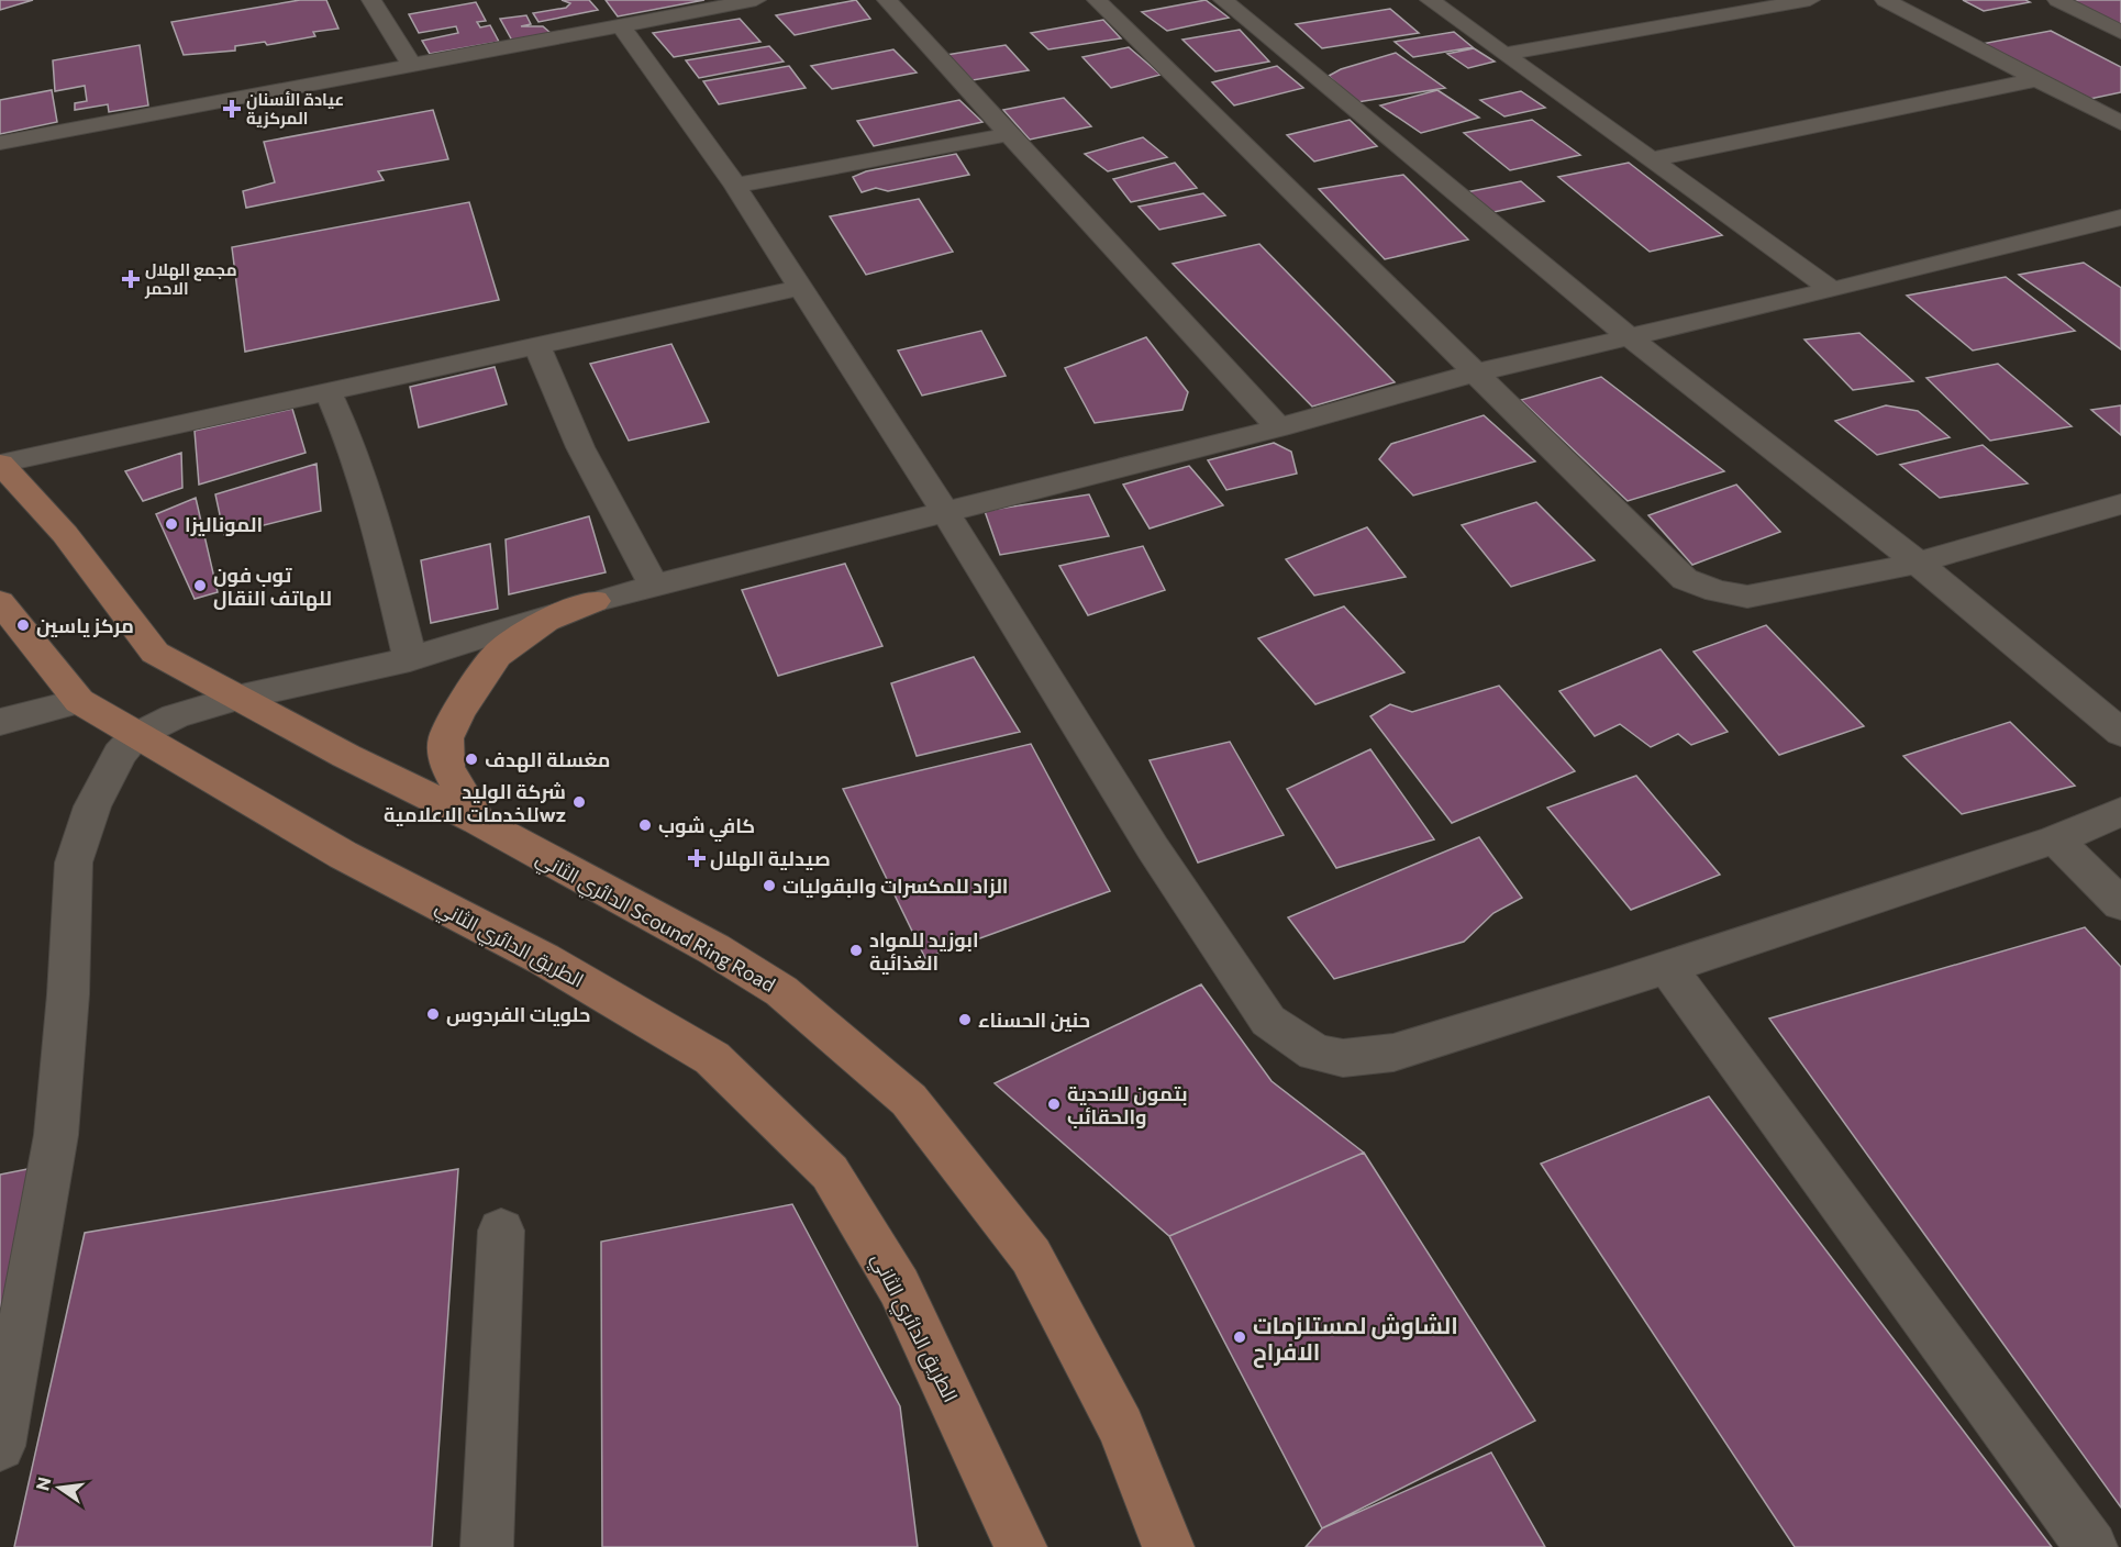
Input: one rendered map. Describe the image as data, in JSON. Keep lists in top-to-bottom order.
{
  "streets": {
    "main road": ["الدائري الثاني Scound Ring Road", "الطريق الدائري الثاني"]
  },
  "places": {
    "health": ["عيادة الأسنان المركزية", "مجمع الهلال الاحمر", "صيدلية الهلال"],
    "other": [
      "الموناليزا",
      "توب فون للهاتف النقال",
      "مركز ياسين",
      "مغسلة الهدف",
      "شركة الوليد للخدمات الاعلاميةwz",
      "كافي شوب",
      "الزاد للمكسرات والبقوليات",
      "ابوزيد للمواد الغذائية",
      "حلويات الفردوس",
      "حنين الحسناء",
      "بتمون للاحدية والحقائب",
      "الشاوش لمستلزمات الافراح"
    ]
  },
  "north": "left"
}
